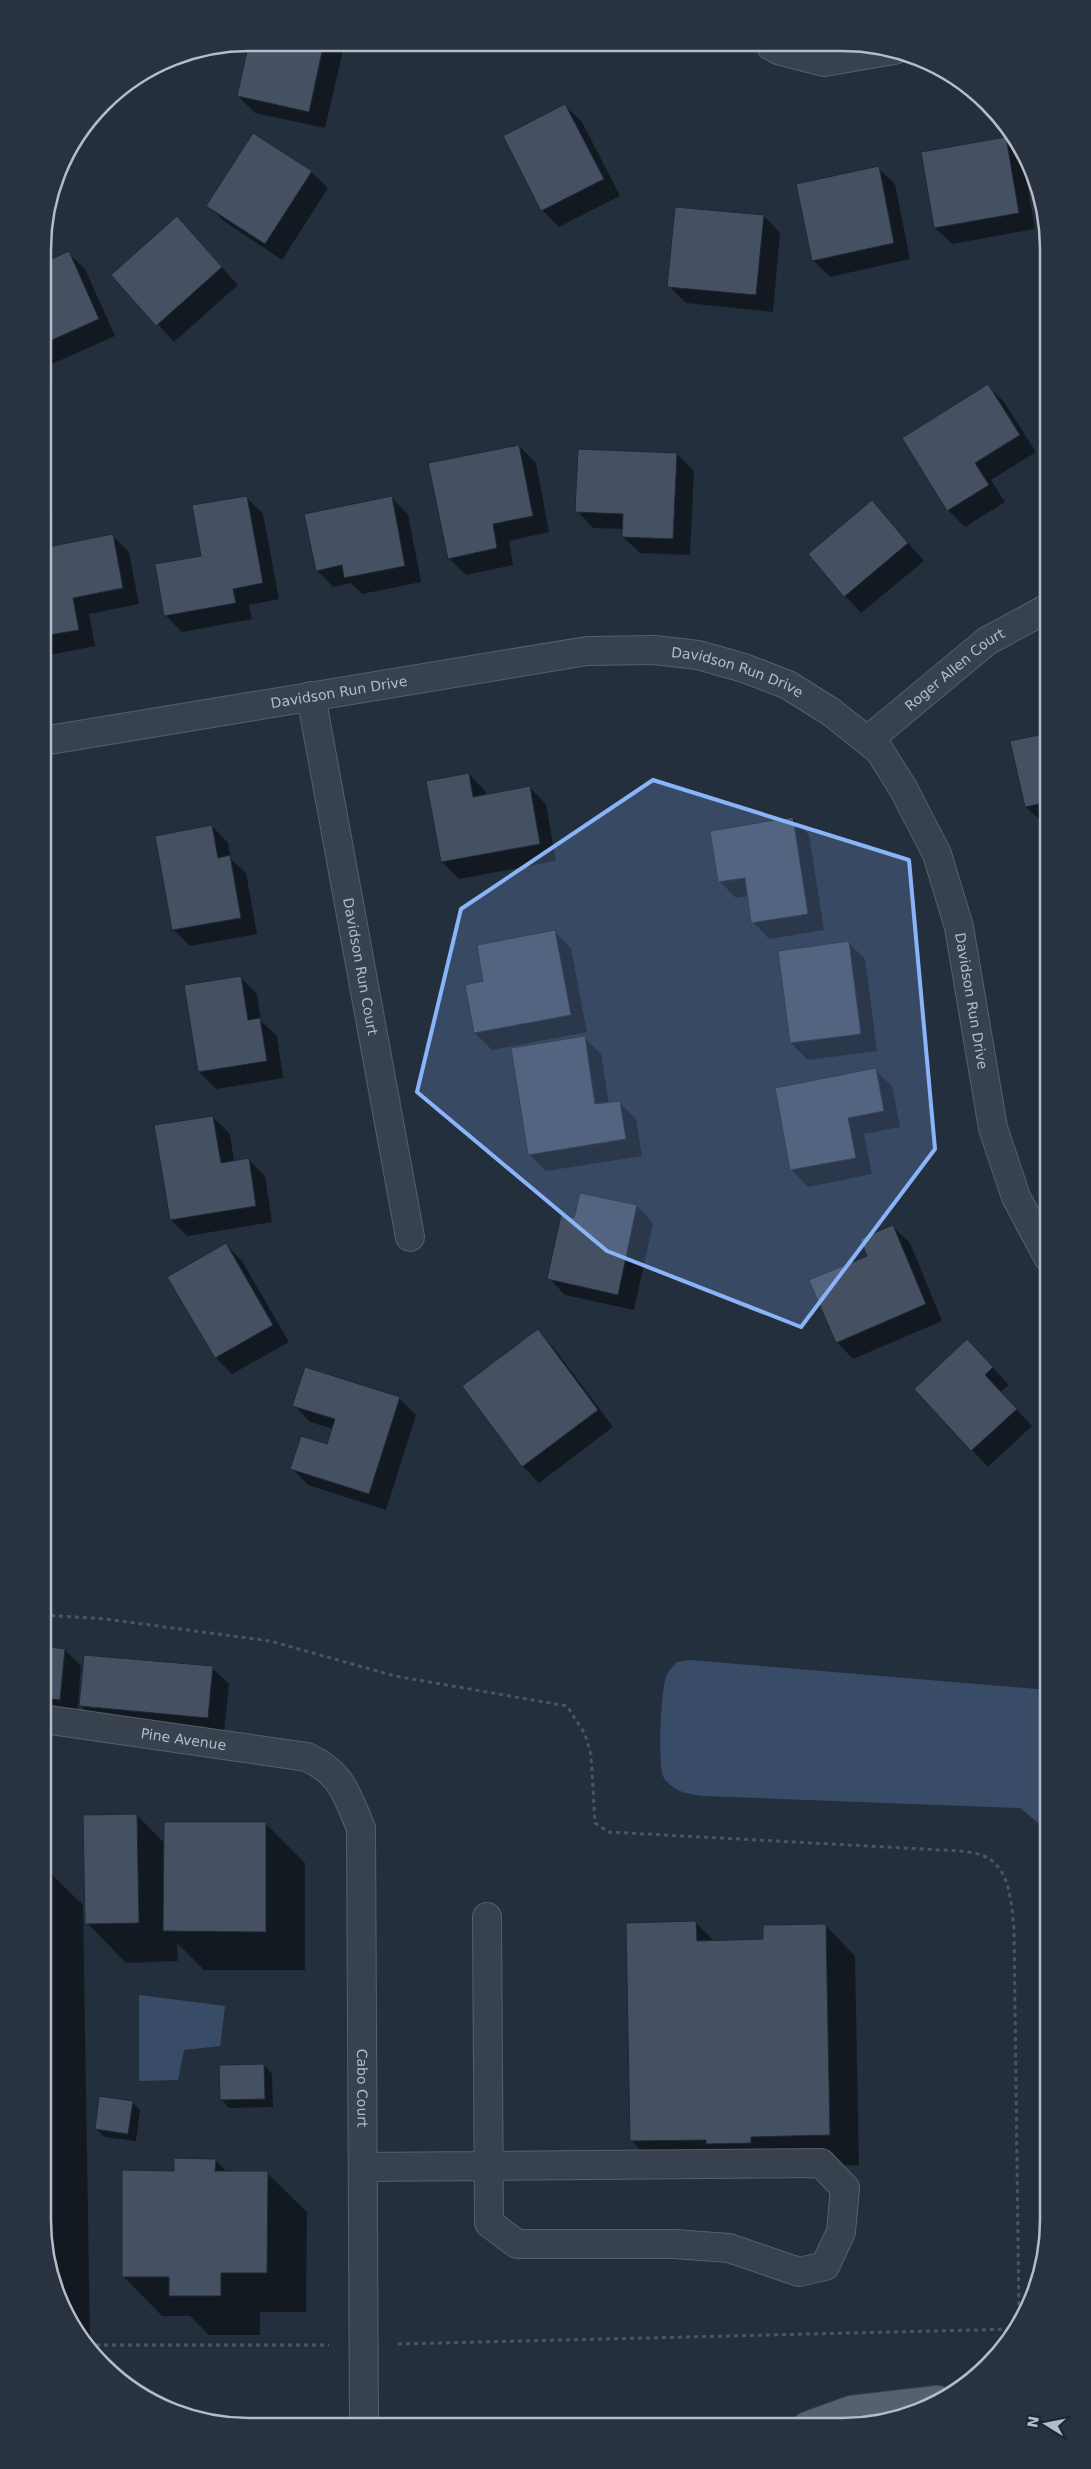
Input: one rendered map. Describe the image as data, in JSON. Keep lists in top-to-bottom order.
{
  "streets": {
    "street": [
      "Roger Allen Court",
      "Davidson Run Drive",
      "Davidson Run Court",
      "Pine Avenue",
      "Cabo Court"
    ]
  },
  "crossings": [
    ["Roger Allen Court", "Davidson Run Drive"],
    ["Davidson Run Drive", "Davidson Run Court"],
    ["Pine Avenue", "Cabo Court"]
  ],
  "north": "left"
}
